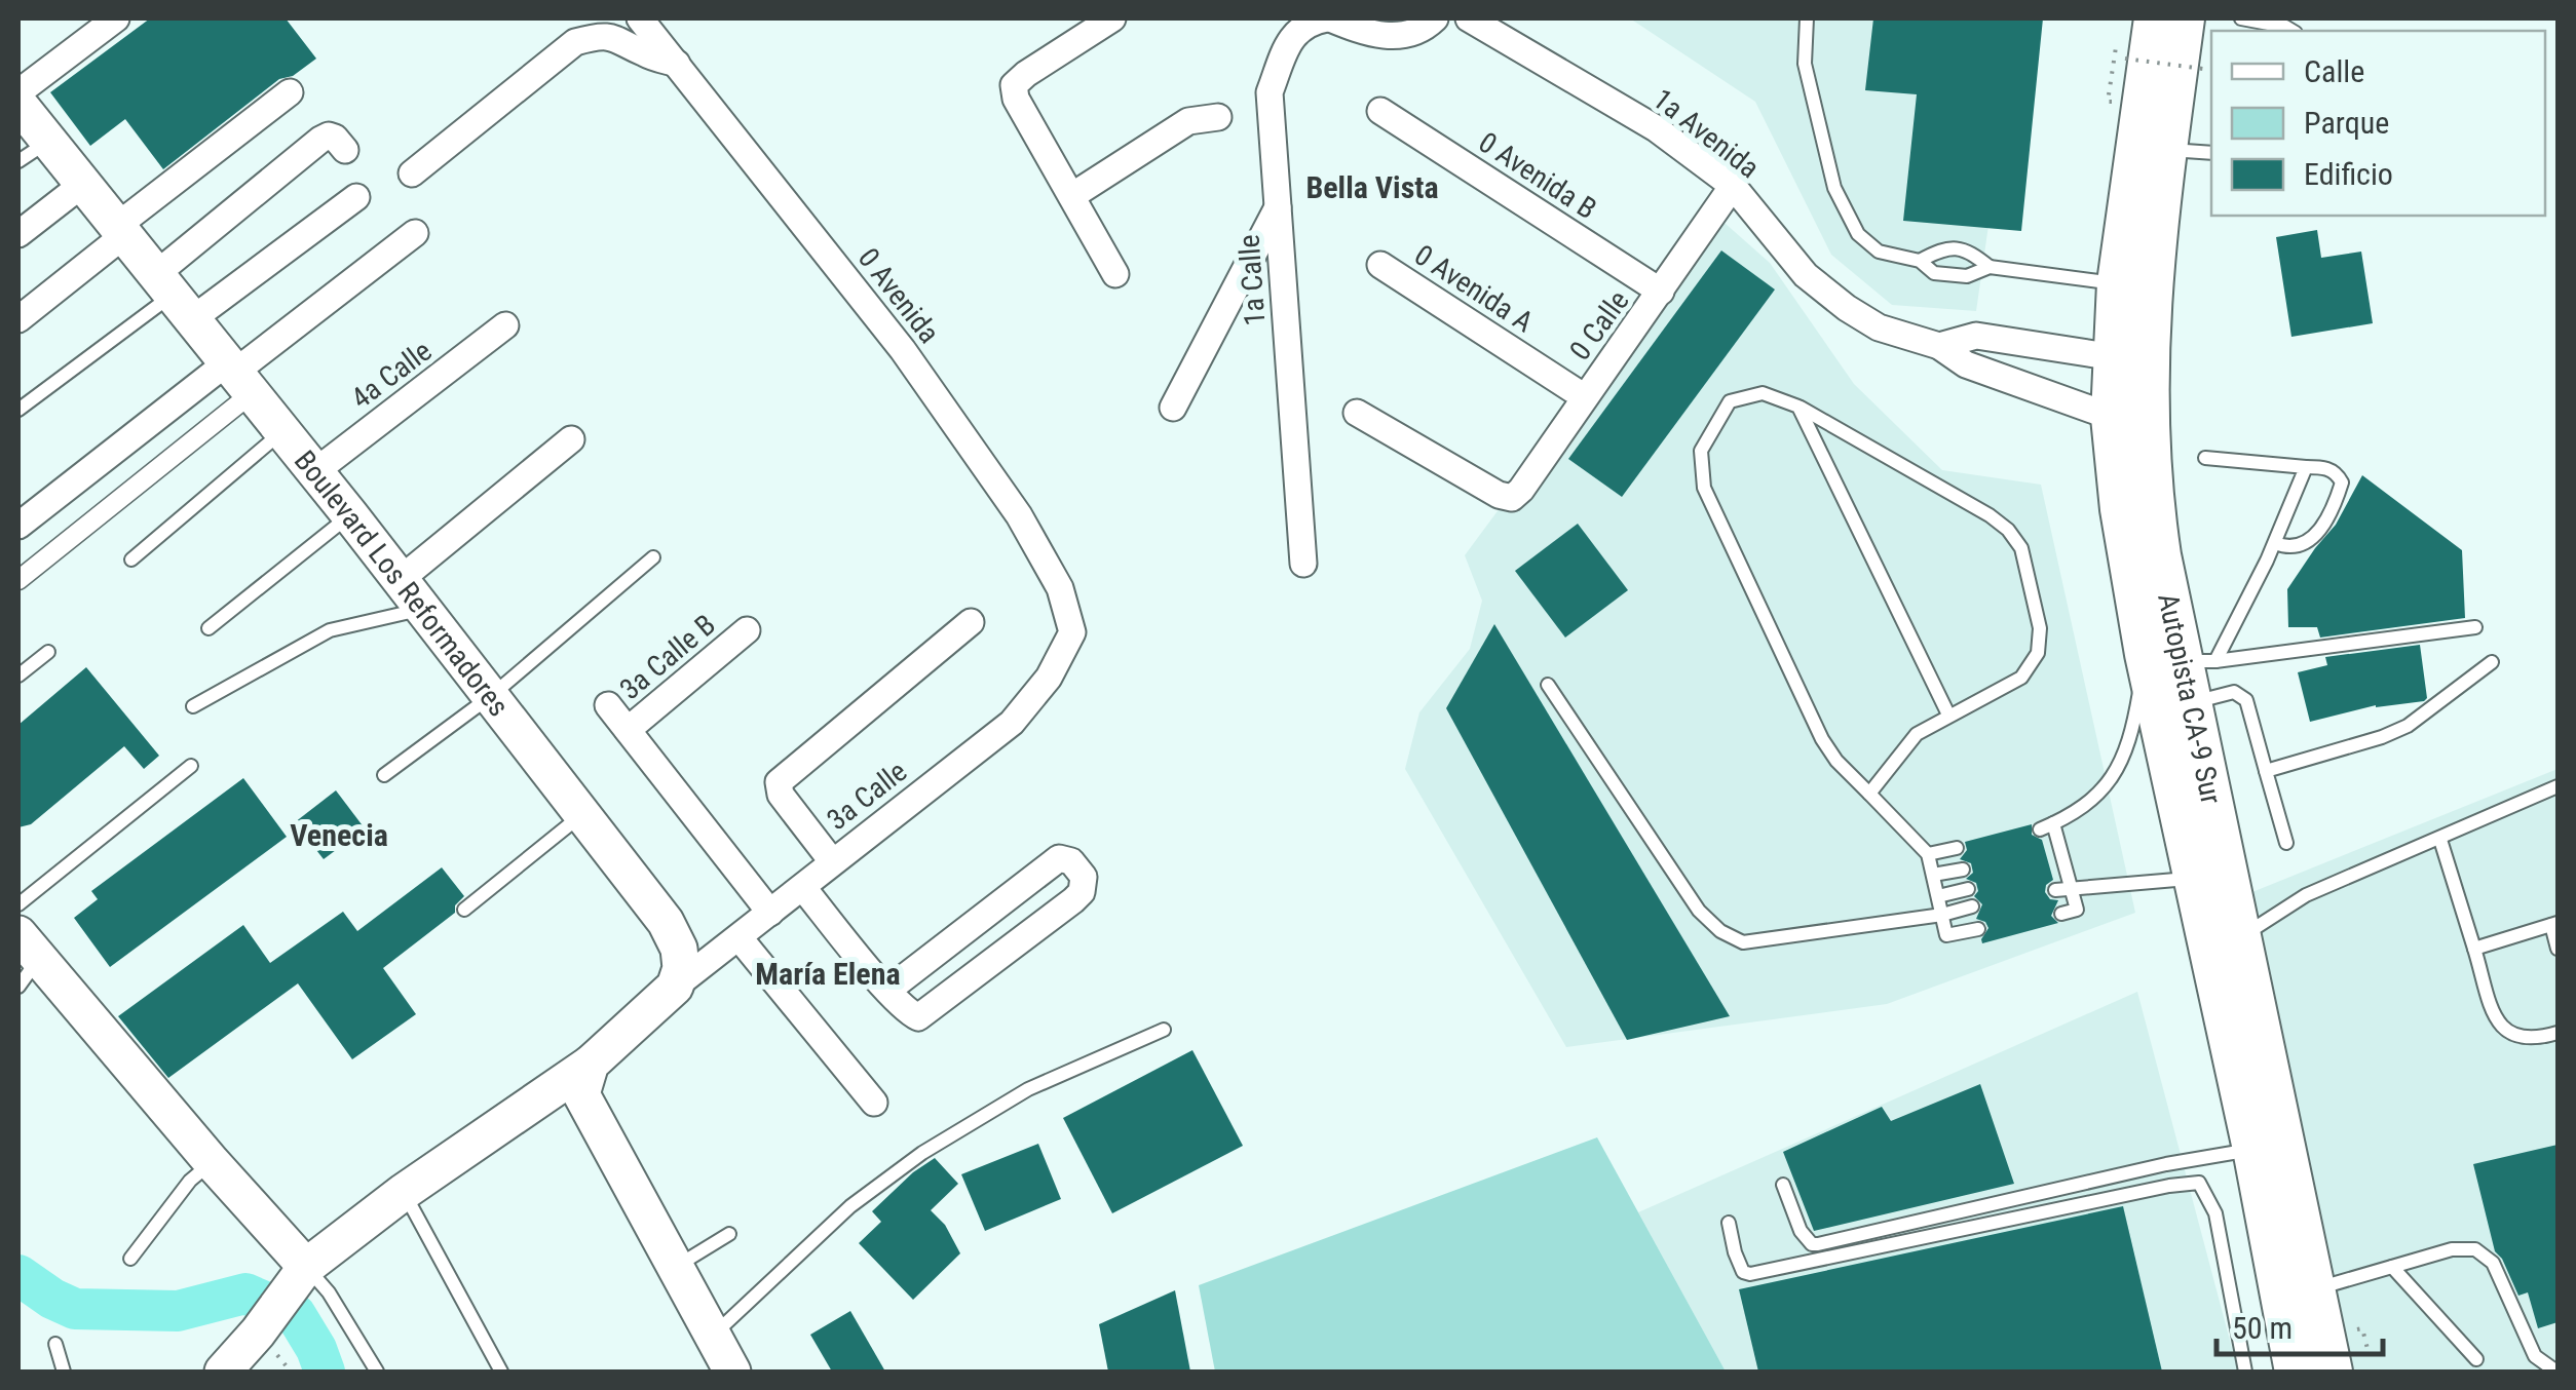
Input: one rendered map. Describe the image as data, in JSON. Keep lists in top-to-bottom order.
{
  "streets": {
    "highway": ["Autopista CA-9 Sur"],
    "main road": ["Boulevard Los Reformadores"],
    "street": [
      "1a Avenida",
      "0 Avenida B",
      "1a Calle",
      "0 Avenida A",
      "0 Avenida",
      "0 Calle",
      "4a Calle",
      "3a Calle B",
      "3a Calle"
    ]
  },
  "crossings": [
    ["1a Avenida", "0 Calle"],
    ["1a Avenida", "Autopista CA-9 Sur"],
    ["0 Avenida B", "0 Calle"],
    ["0 Avenida A", "0 Calle"],
    ["0 Avenida", "3a Calle"],
    ["4a Calle", "Boulevard Los Reformadores"],
    ["Boulevard Los Reformadores", "3a Calle"]
  ],
  "districts": ["Bella Vista", "Venecia", "María Elena"],
  "legend": ["Calle", "Parque", "Edificio"],
  "scale_bar": "50 m"
}
